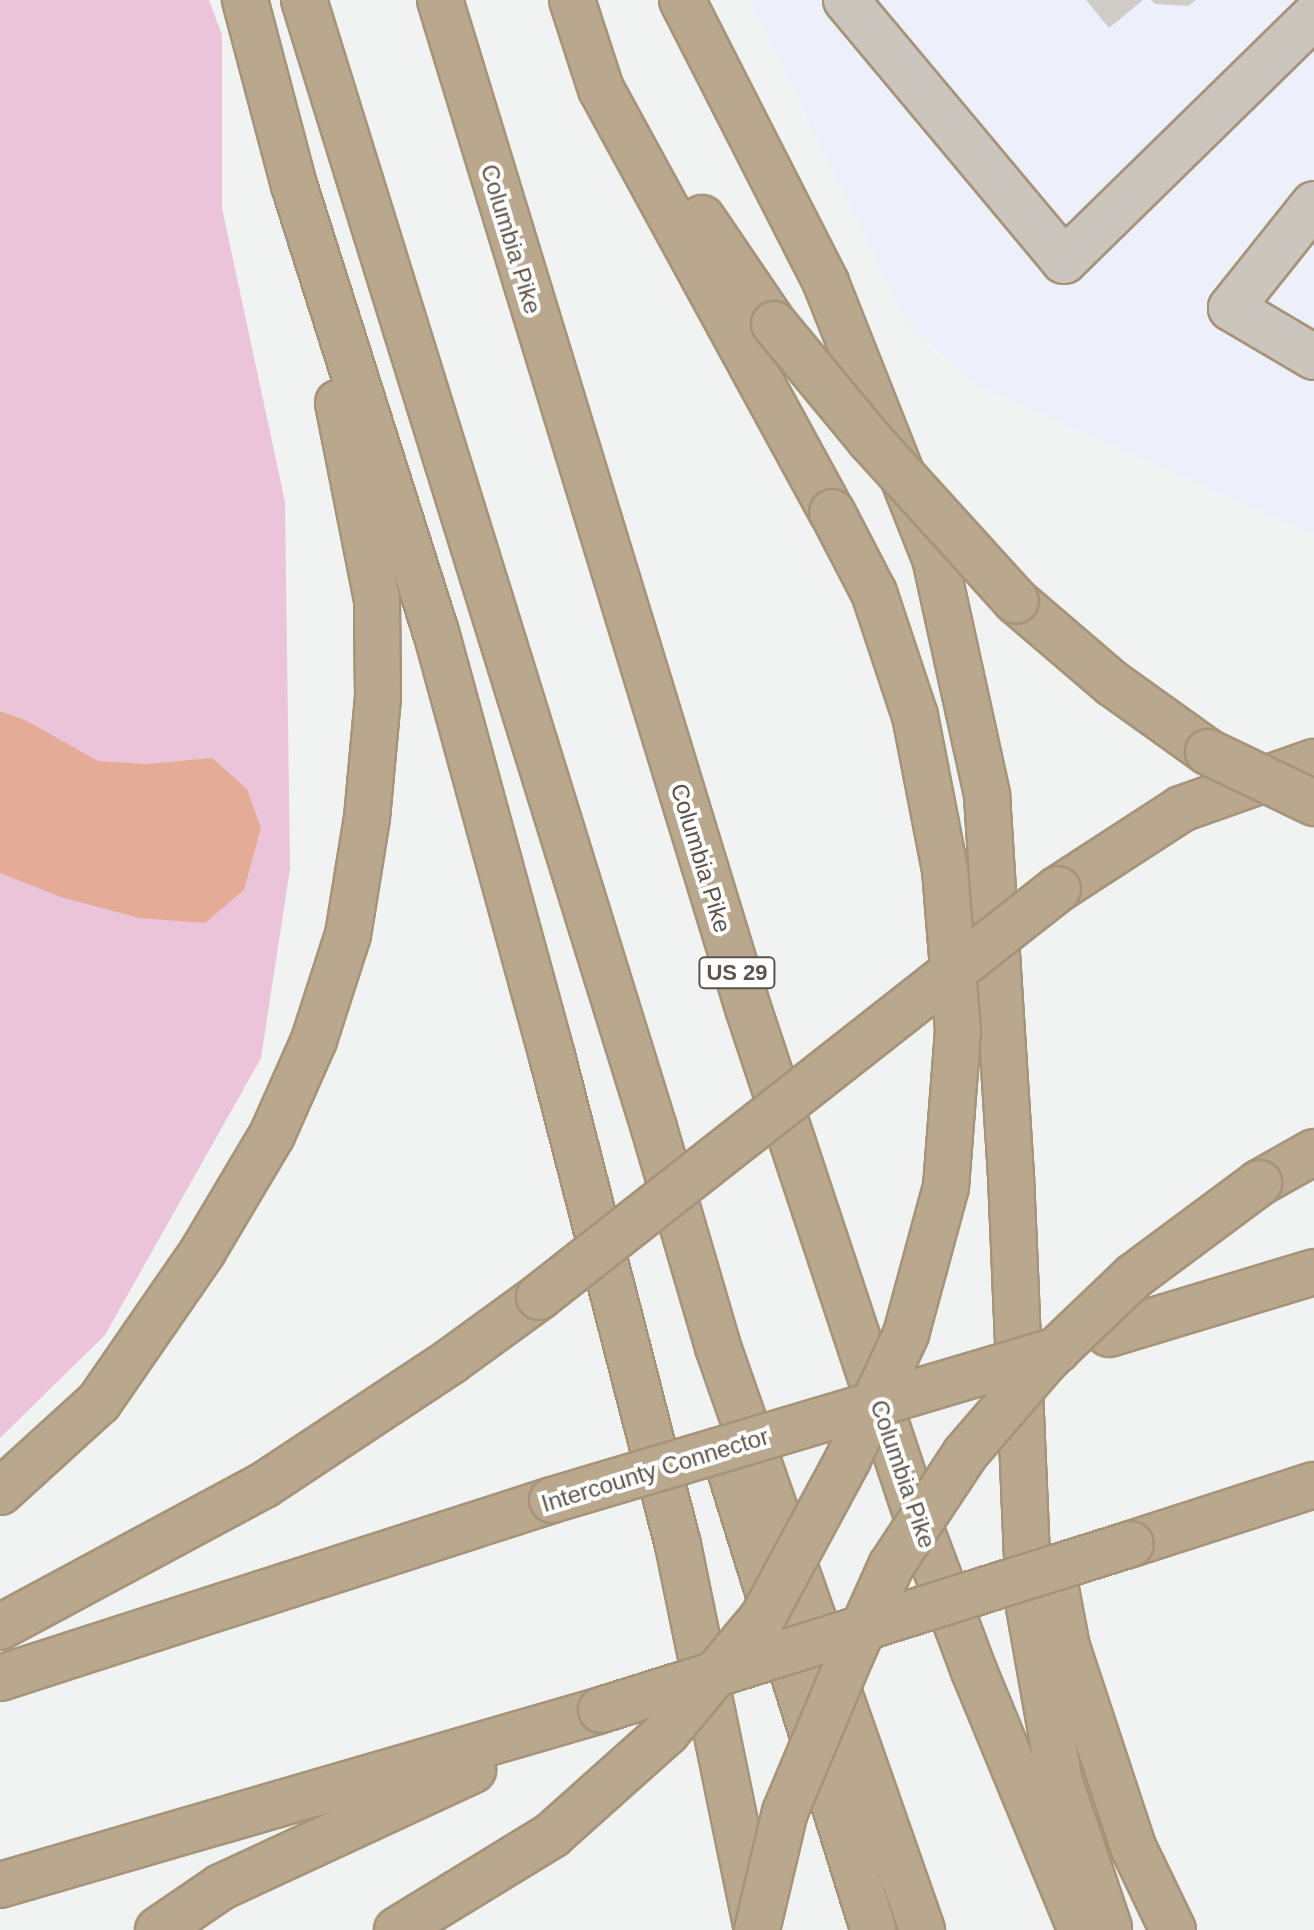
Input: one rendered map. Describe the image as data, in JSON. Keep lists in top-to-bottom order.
{
  "streets": {
    "highway": ["Columbia Pike", "US 29", "Intercounty Connector"]
  }
}
